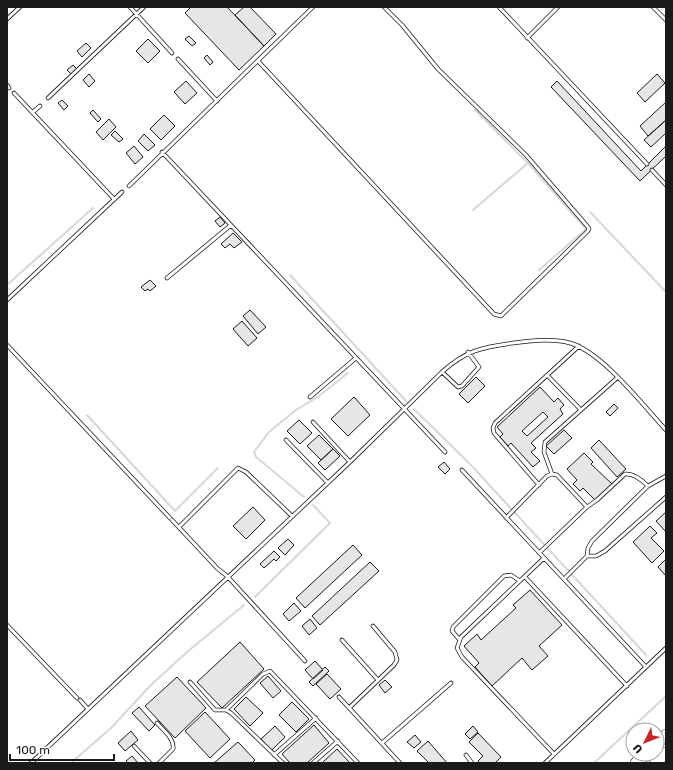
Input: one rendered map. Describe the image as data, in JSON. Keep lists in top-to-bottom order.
{
  "scale_bar": "100 m",
  "north": "bottom left"
}
